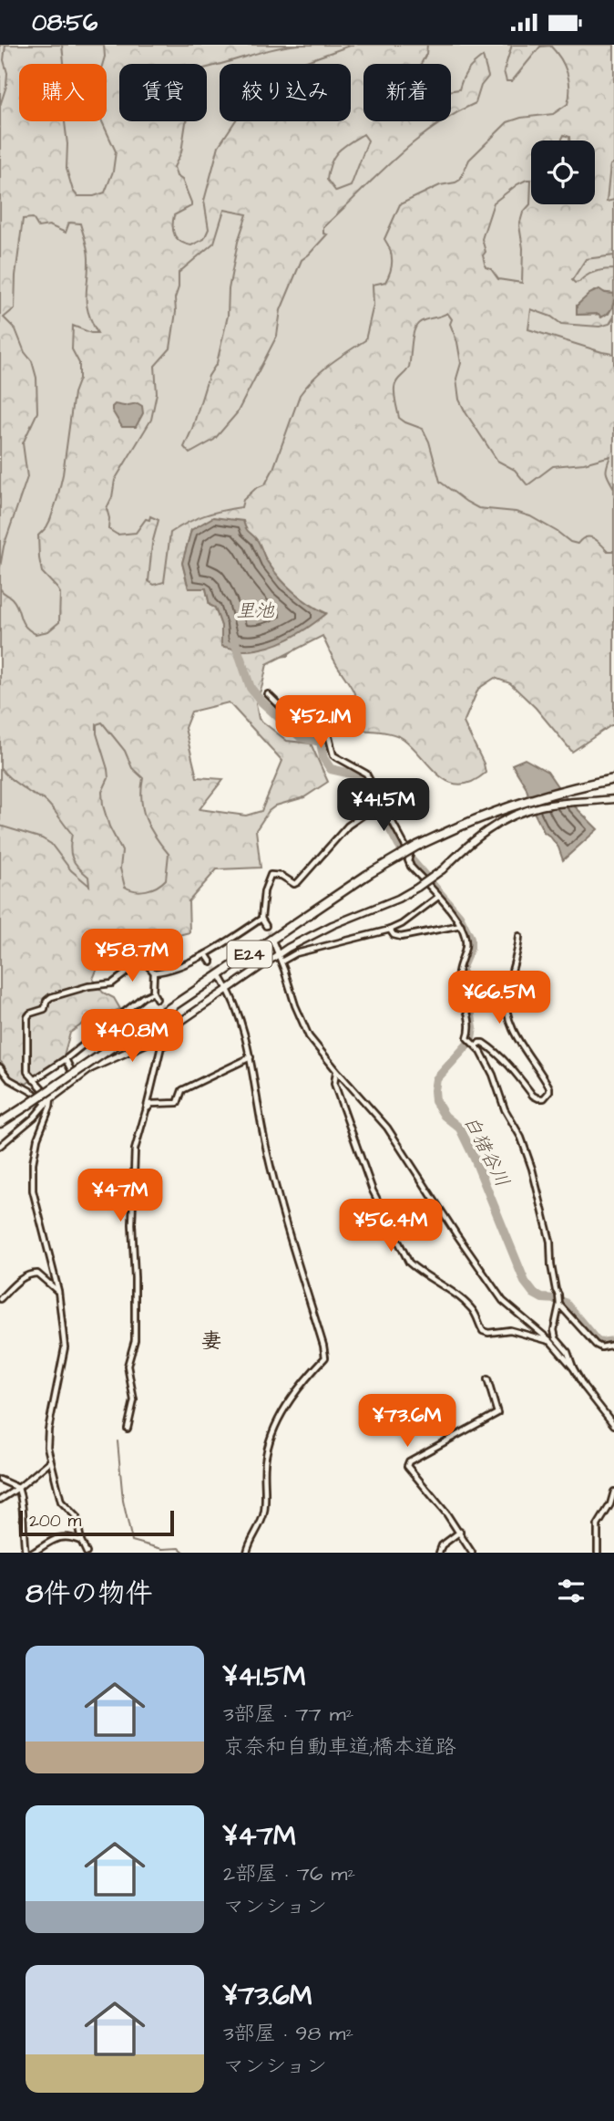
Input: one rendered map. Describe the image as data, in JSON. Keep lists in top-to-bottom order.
{
  "streets": {
    "highway": ["E24"]
  },
  "districts": ["妻"],
  "water": ["里池", "白猪谷川"],
  "scale_bar": "200 m",
  "page": {
    "status": "08:56",
    "chip": [
      "購入",
      "賃貸",
      "絞り込み",
      "新着"
    ],
    "price": [
      "¥52.1M",
      "¥41.5M",
      "¥58.7M",
      "¥66.5M",
      "¥40.8M",
      "¥47M",
      "¥56.4M",
      "¥73.6M"
    ],
    "scale": "200 m",
    "heading": "8件の物件",
    "list": [
      {
        "name": "¥41.5M",
        "note": "3部屋 · 77 m² · 京奈和自動車道;橋本道路"
      },
      {
        "name": "¥47M",
        "note": "2部屋 · 76 m² · マンション"
      },
      {
        "name": "¥73.6M",
        "note": "3部屋 · 98 m² · マンション"
      }
    ]
  }
}
